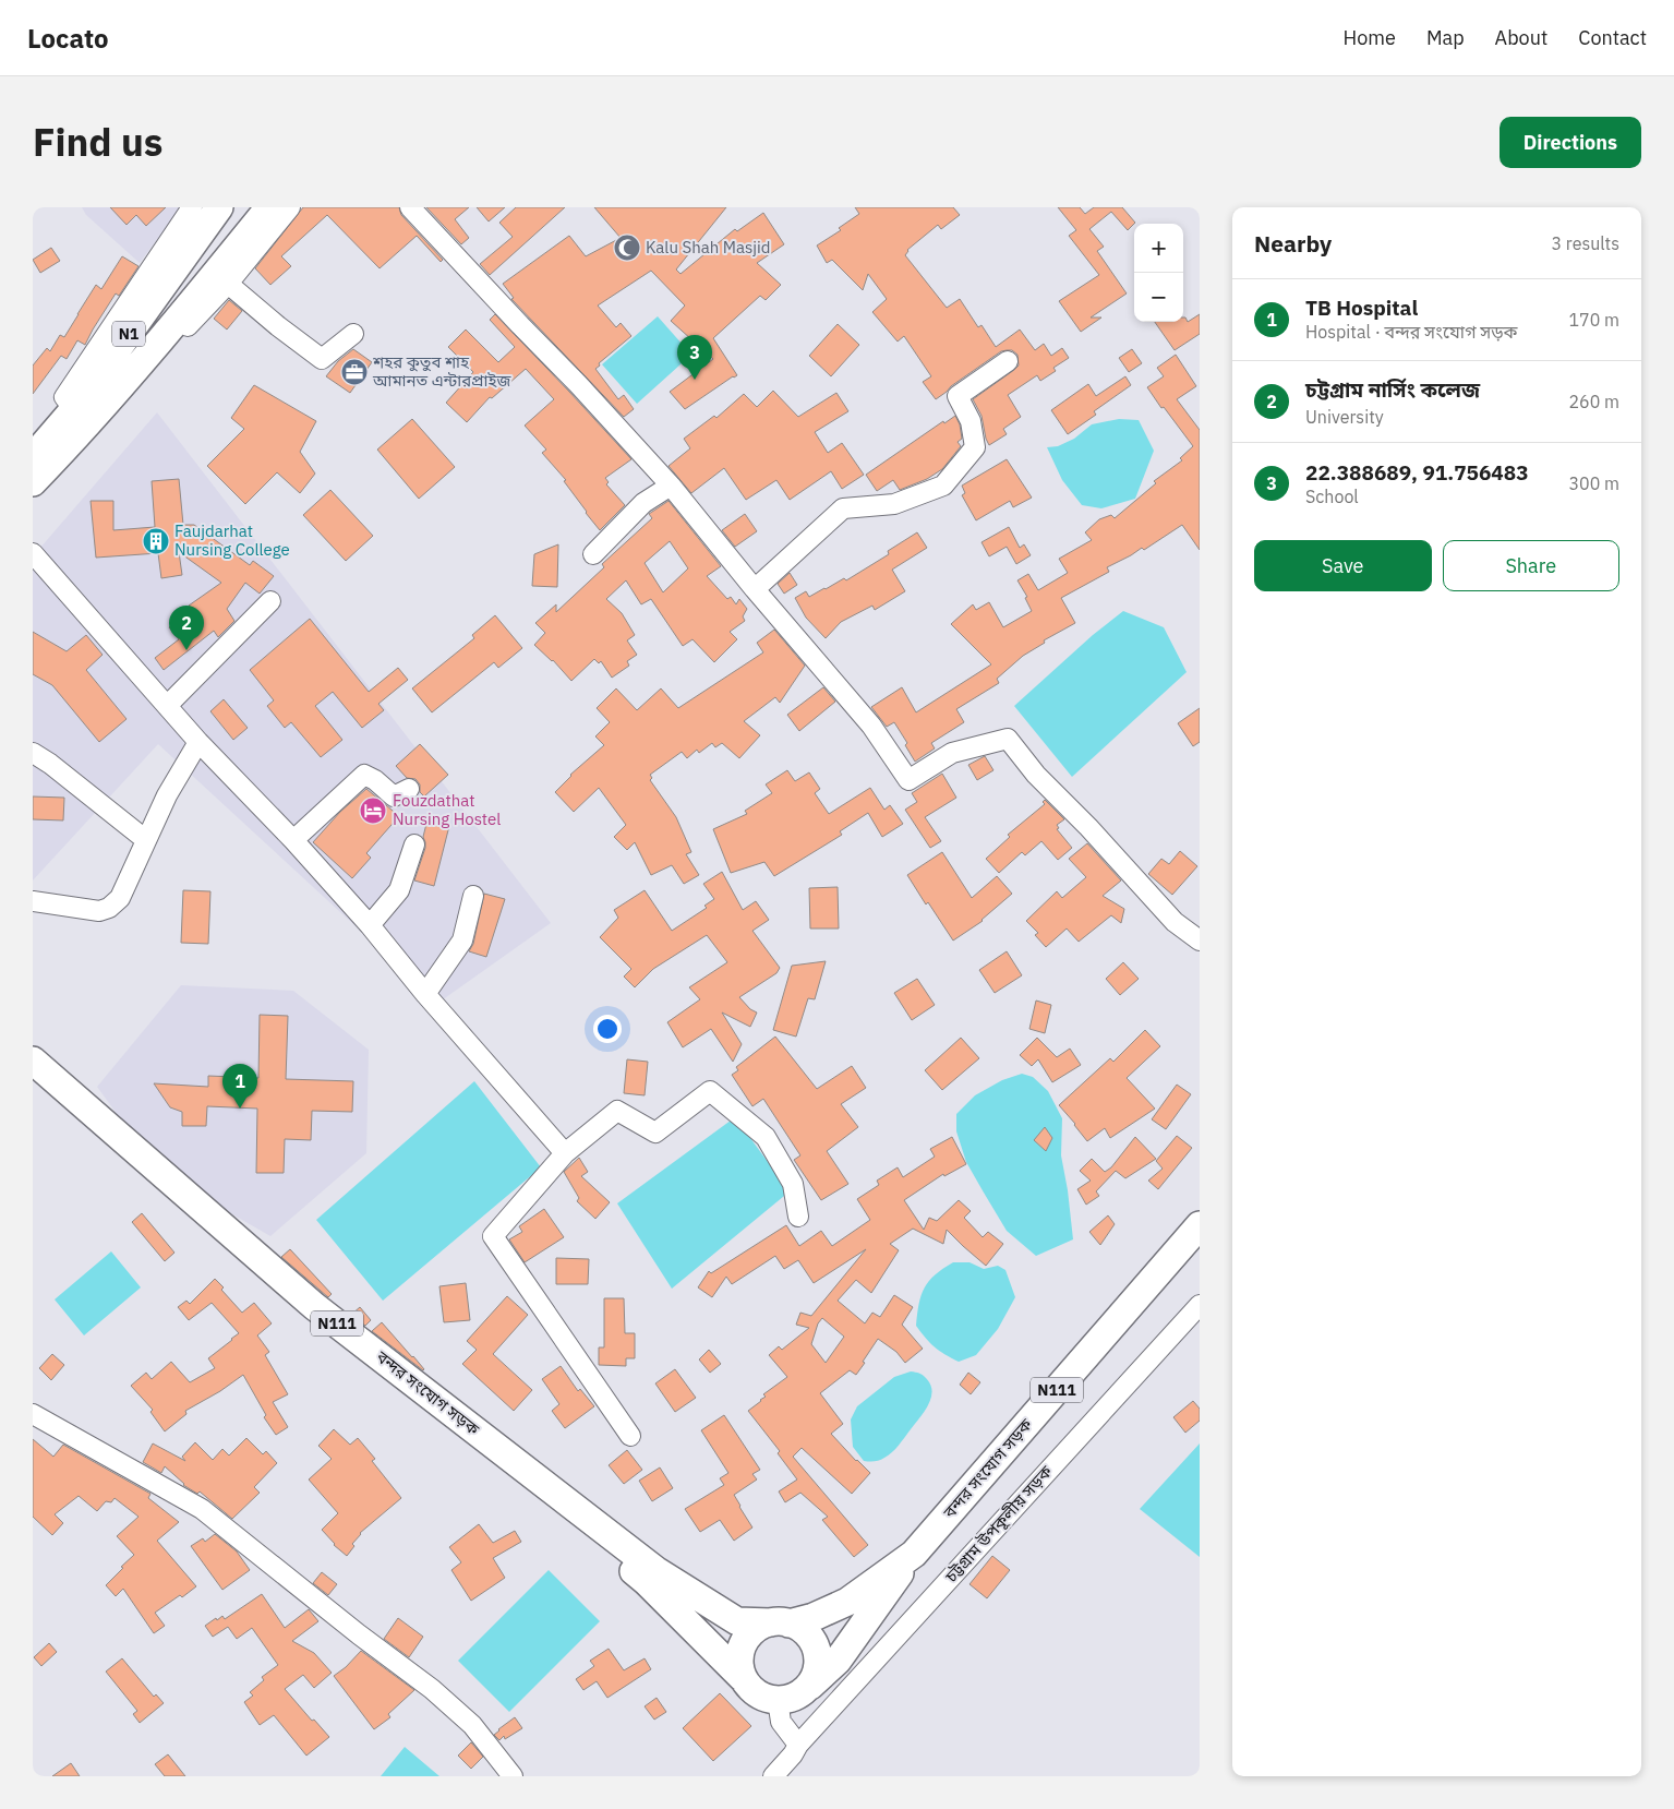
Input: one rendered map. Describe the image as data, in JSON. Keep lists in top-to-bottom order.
{
  "streets": {
    "highway": ["N1", "N111", "বন্দর সংযোগ সড়ক"],
    "street": ["চট্টগ্রাম উপকূলীয় সড়ক"]
  },
  "crossings": [
    ["N111", "বন্দর সংযোগ সড়ক"]
  ],
  "places": {
    "mosque": ["Kalu Shah Masjid"],
    "office": ["শহর কুতুব শাহ আমানত এন্টারপ্রাইজ"],
    "building": ["Faujdarhat Nursing College"],
    "hotel": ["Fouzdathat Nursing Hostel"]
  },
  "page": {
    "header": "Locato",
    "nav": [
      "Home",
      "Map",
      "About",
      "Contact"
    ],
    "title": "Find us",
    "buttons": [
      "Directions",
      ["Save", "Share"]
    ],
    "heading": ["Nearby", "3 results"],
    "map_buttons": ["+", "−"],
    "list": [
      {
        "mark": "1",
        "name": "TB Hospital",
        "note": "Hospital · বন্দর সংযোগ সড়ক",
        "value": "170 m"
      },
      {
        "mark": "2",
        "name": "চট্টগ্রাম নার্সিং কলেজ",
        "note": "University",
        "value": "260 m"
      },
      {
        "mark": "3",
        "name": "22.388689, 91.756483",
        "note": "School",
        "value": "300 m"
      }
    ],
    "pins": ["3", "2", "1"]
  }
}
